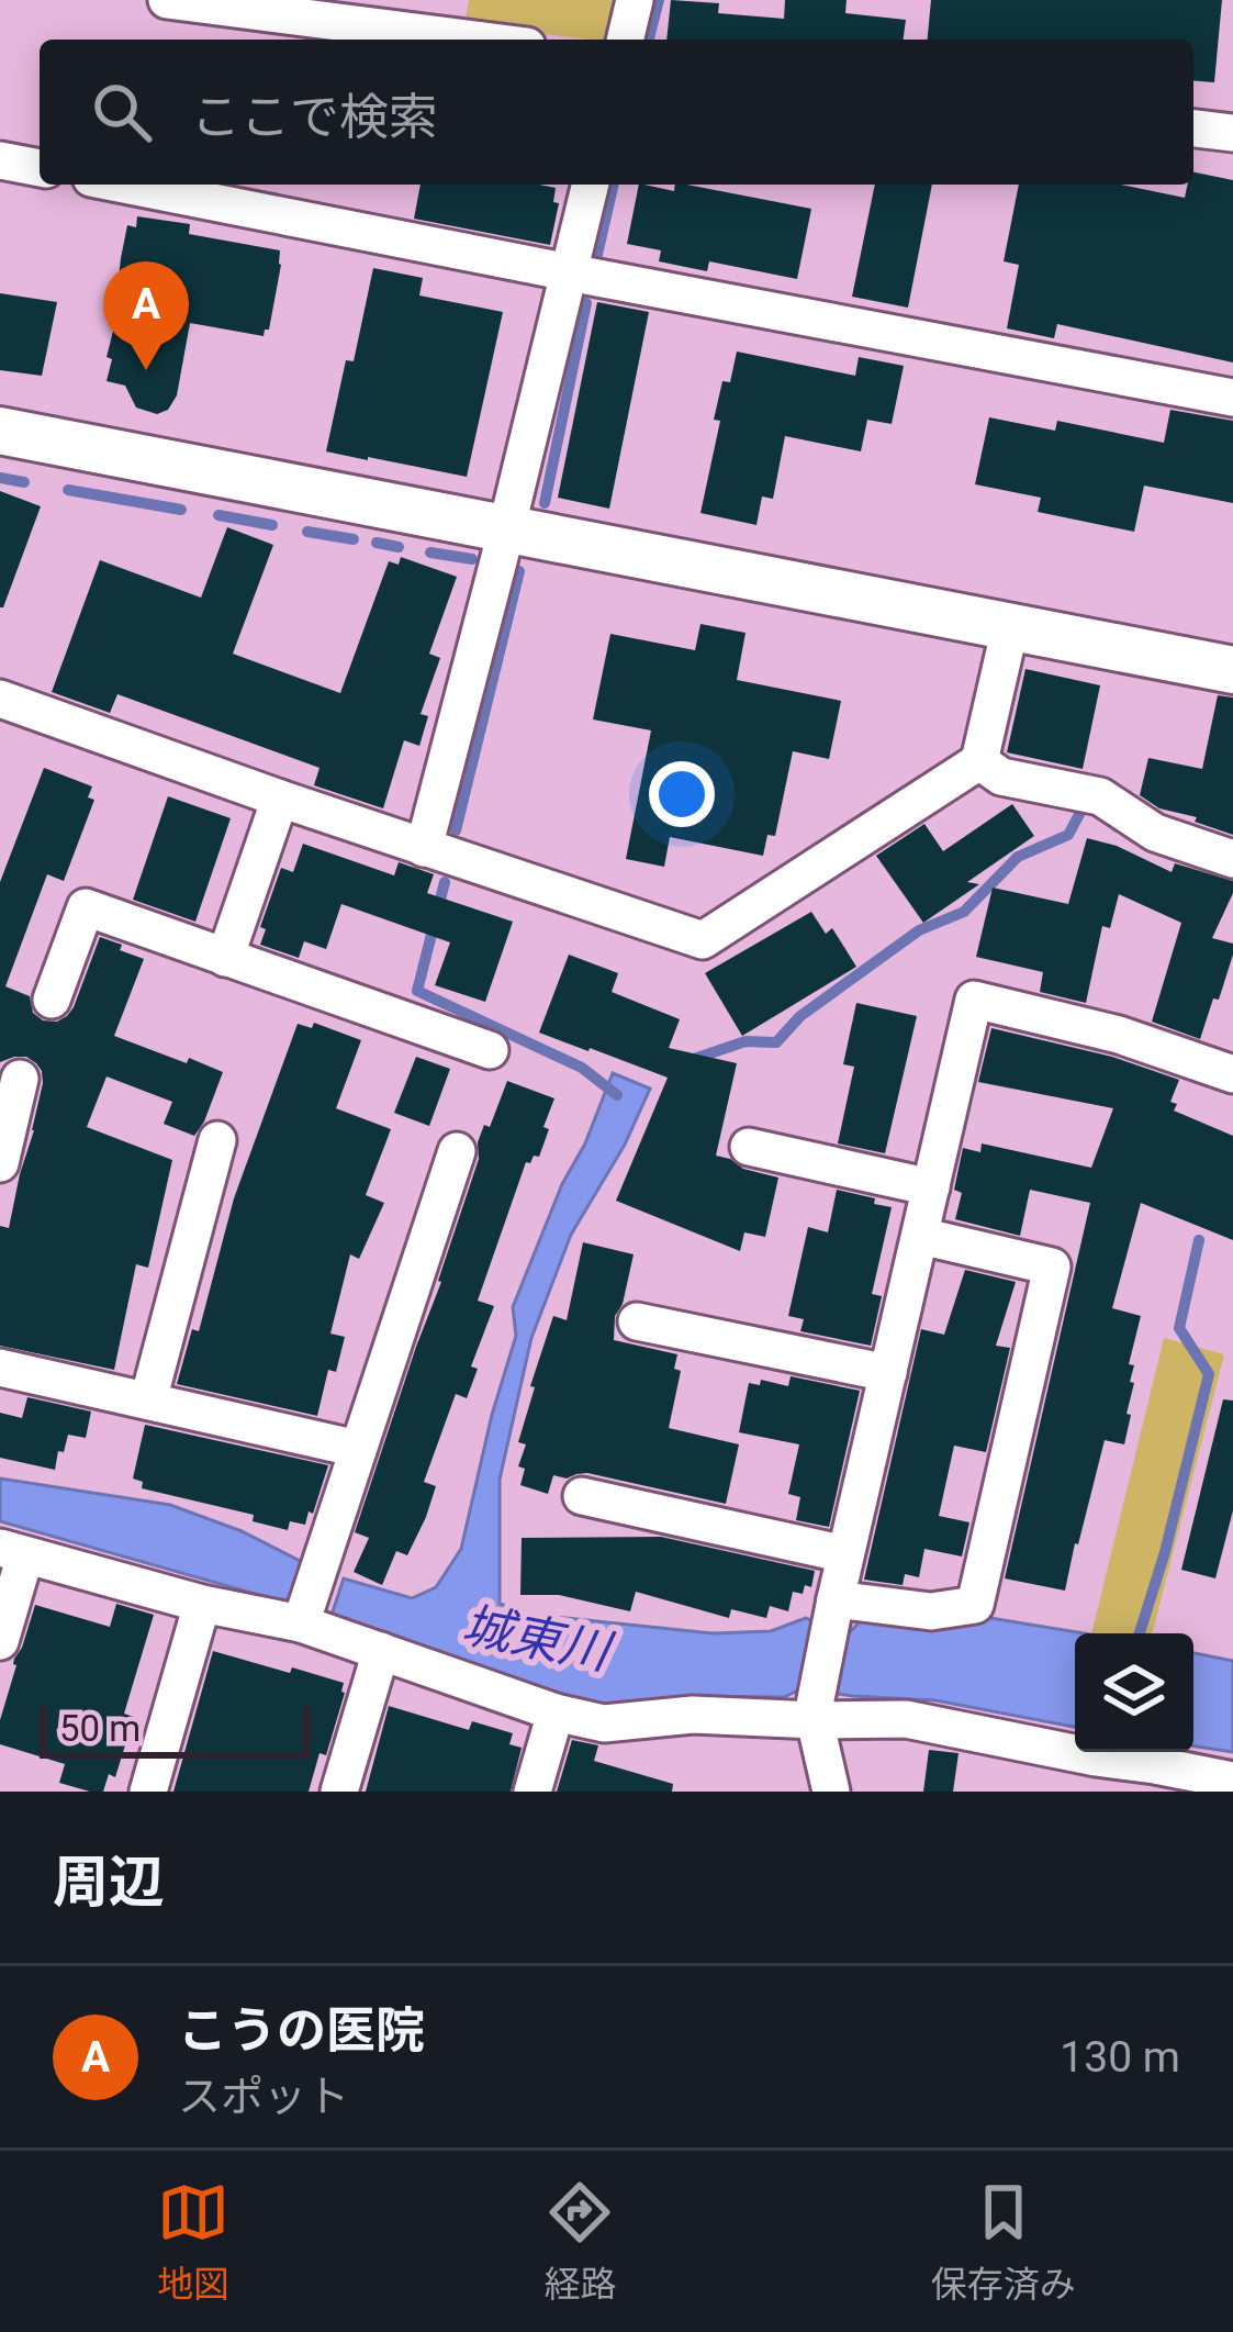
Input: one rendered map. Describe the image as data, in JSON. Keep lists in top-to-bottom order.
{
  "water": ["城東川"],
  "scale_bar": "50 m",
  "page": {
    "search": "ここで検索",
    "pins": "A",
    "scale": "50 m",
    "heading": "周辺",
    "list": [
      {
        "mark": "A",
        "name": "こうの医院",
        "note": "スポット",
        "value": "130 m"
      }
    ],
    "nav": ["地図", "経路", "保存済み"]
  }
}
